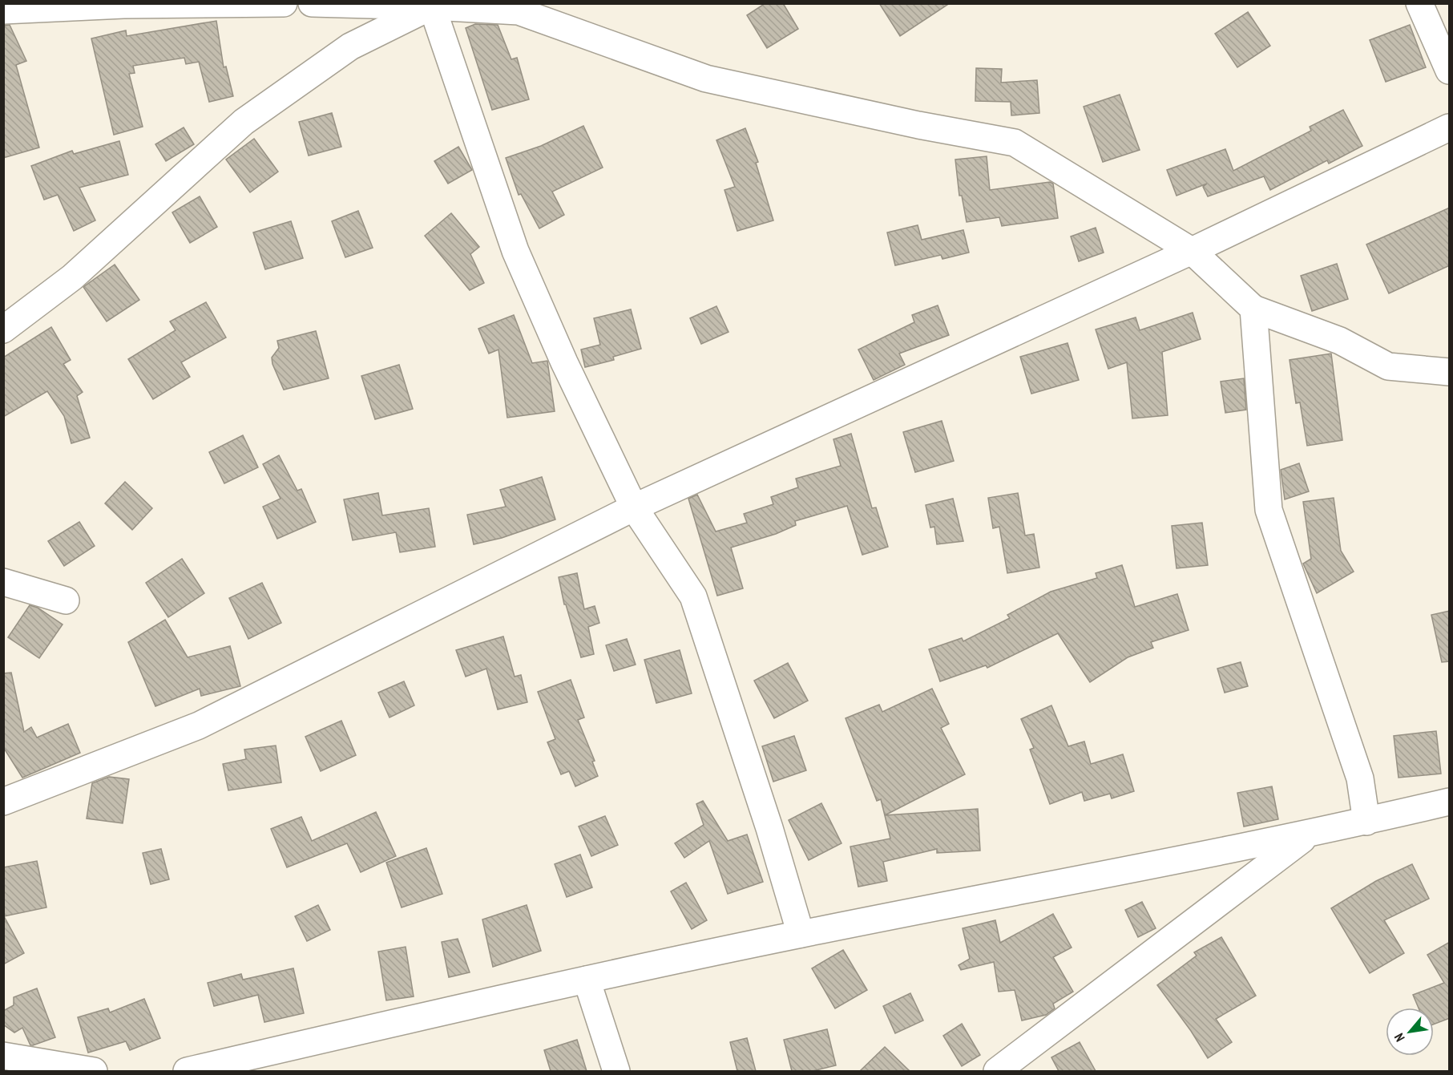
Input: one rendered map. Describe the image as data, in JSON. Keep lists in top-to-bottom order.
{
  "north": "bottom left"
}
